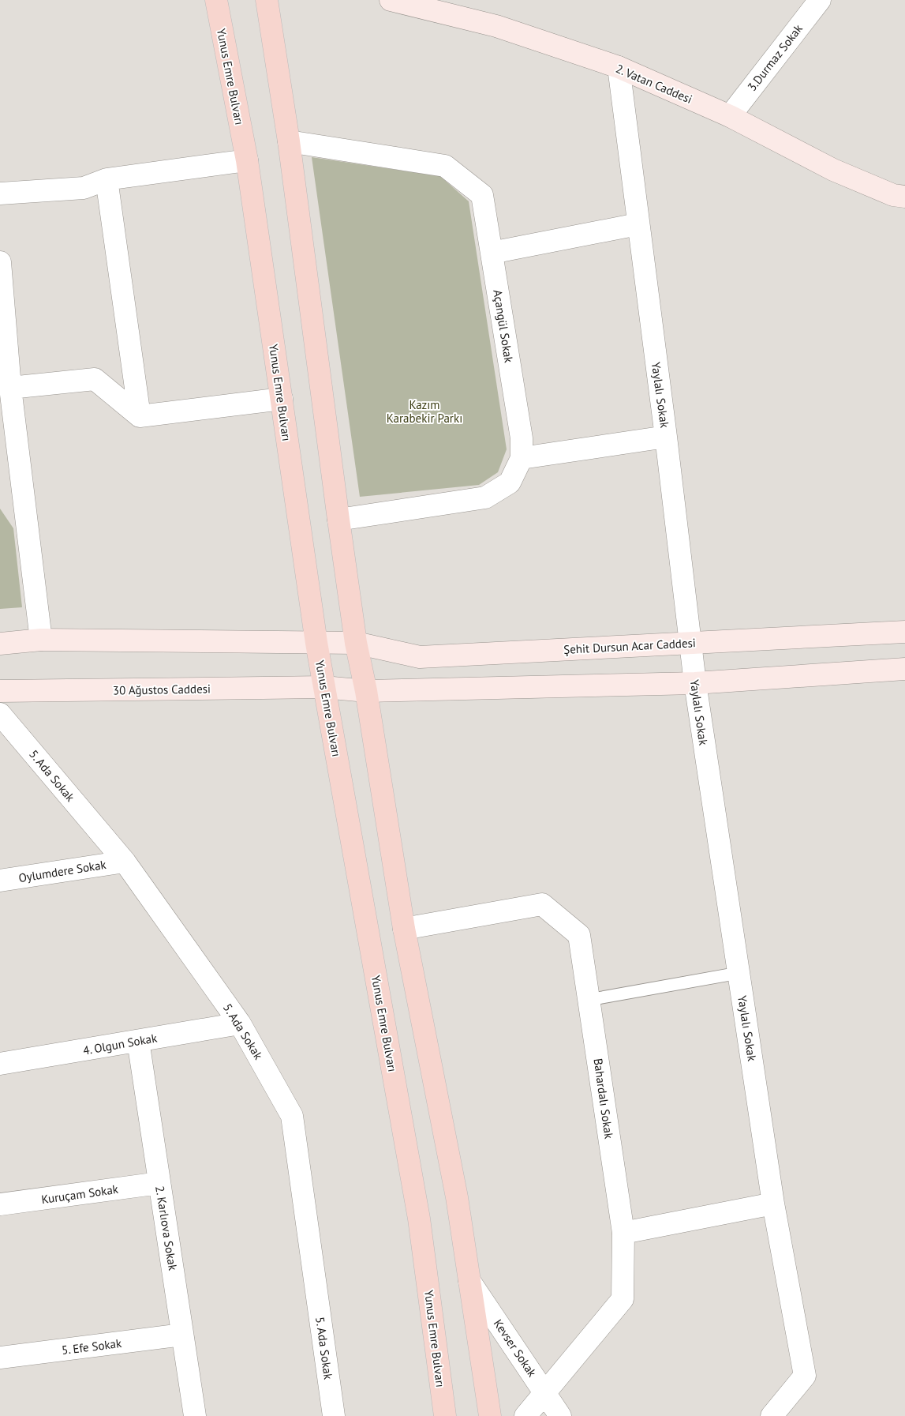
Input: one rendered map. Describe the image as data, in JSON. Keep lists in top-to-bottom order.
{
  "streets": {
    "main road": [
      "Yunus Emre Bulvarı",
      "2. Vatan Caddesi",
      "Şehit Dursun Acar Caddesi",
      "30 Ağustos Caddesi"
    ],
    "street": [
      "3.Durmaz Sokak",
      "Açangül Sokak",
      "Yaylalı Sokak",
      "5. Ada Sokak",
      "Oylumdere Sokak",
      "4. Olgun Sokak",
      "Bahardalı Sokak",
      "Kuruçam Sokak",
      "2. Karlıova Sokak",
      "5. Efe Sokak",
      "Kevser Sokak"
    ]
  },
  "crossings": [
    ["3.Durmaz Sokak", "2. Vatan Caddesi"],
    ["Yunus Emre Bulvarı", "Şehit Dursun Acar Caddesi"],
    ["Yunus Emre Bulvarı", "30 Ağustos Caddesi"],
    ["2. Vatan Caddesi", "Yaylalı Sokak"],
    ["Yaylalı Sokak", "Şehit Dursun Acar Caddesi"],
    ["5. Ada Sokak", "Oylumdere Sokak"],
    ["5. Ada Sokak", "4. Olgun Sokak"],
    ["4. Olgun Sokak", "2. Karlıova Sokak"],
    ["Bahardalı Sokak", "Kevser Sokak"],
    ["Kuruçam Sokak", "2. Karlıova Sokak"],
    ["2. Karlıova Sokak", "5. Efe Sokak"]
  ],
  "parks": ["Kazım Karabekir Parkı"]
}
